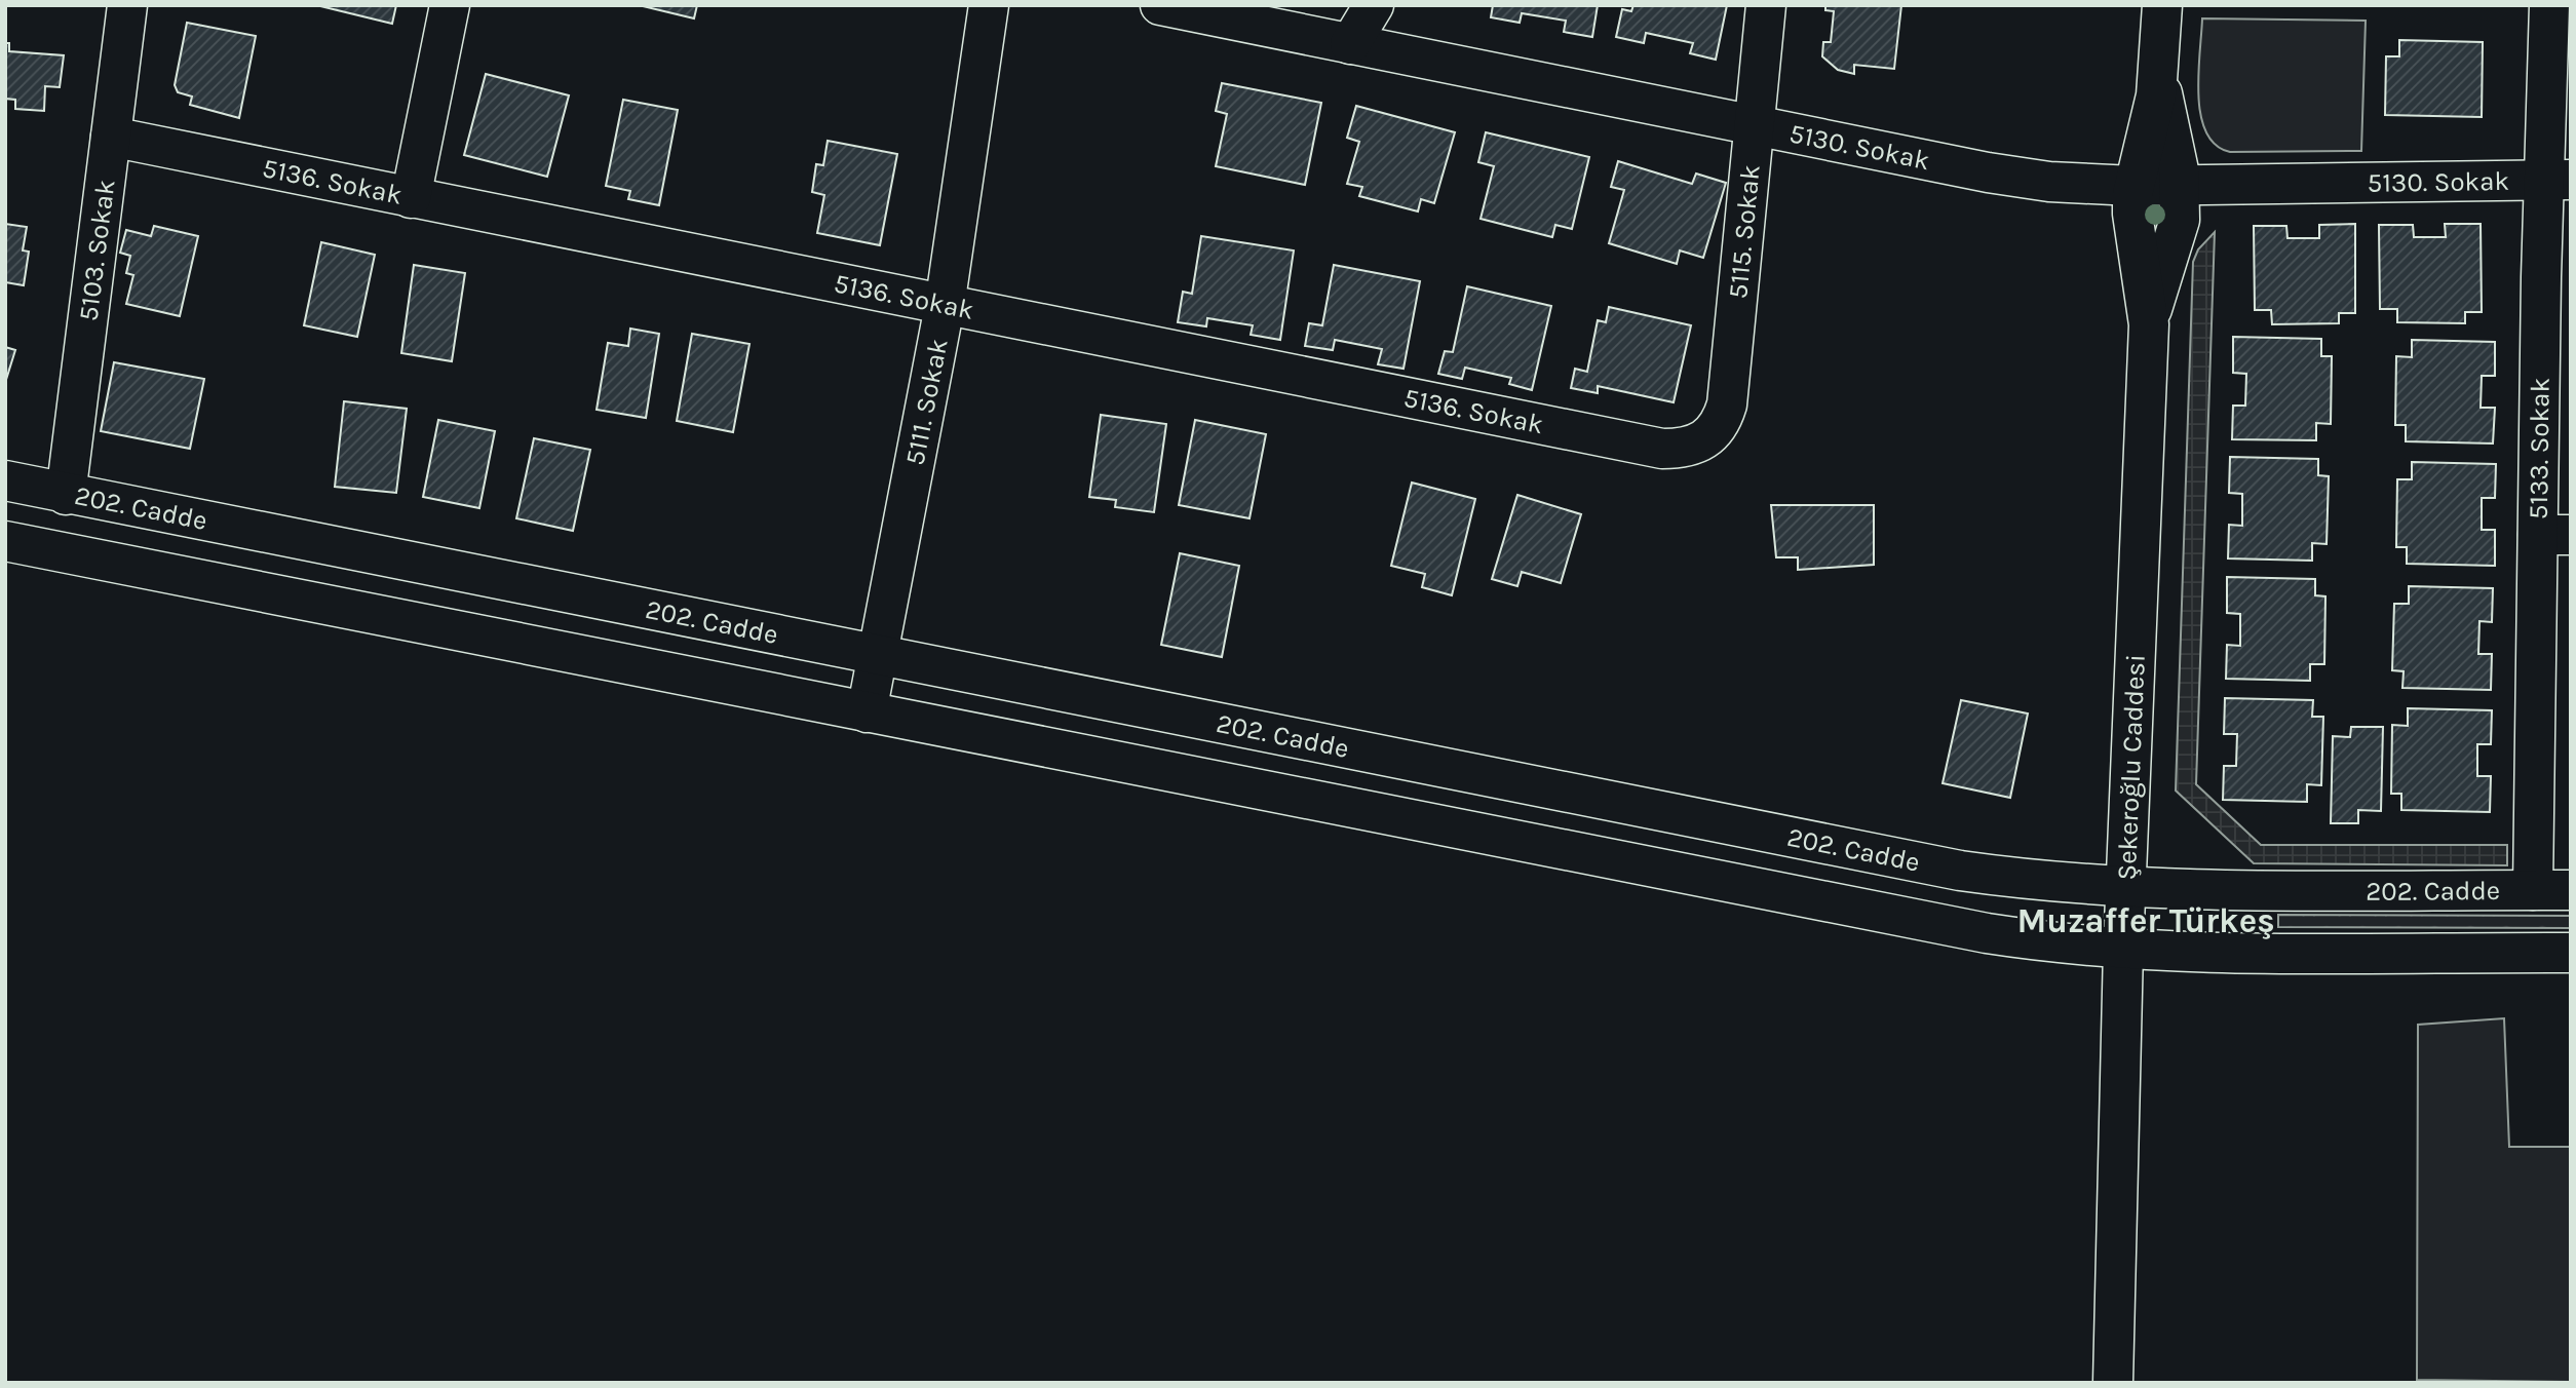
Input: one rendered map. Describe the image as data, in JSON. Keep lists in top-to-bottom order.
{
  "streets": {
    "street": [
      "5130. Sokak",
      "5136. Sokak",
      "5115. Sokak",
      "5103. Sokak",
      "5111. Sokak",
      "5133. Sokak",
      "202. Cadde",
      "Şekeroğlu Caddesi"
    ]
  },
  "crossings": [
    ["5130. Sokak", "5115. Sokak"],
    ["5130. Sokak", "5133. Sokak"],
    ["5130. Sokak", "Şekeroğlu Caddesi"],
    ["5136. Sokak", "5115. Sokak"],
    ["5136. Sokak", "5103. Sokak"],
    ["5136. Sokak", "5111. Sokak"],
    ["5103. Sokak", "202. Cadde"],
    ["5111. Sokak", "202. Cadde"],
    ["5133. Sokak", "202. Cadde"],
    ["202. Cadde", "Şekeroğlu Caddesi"]
  ],
  "districts": ["Muzaffer Türkeş"]
}
